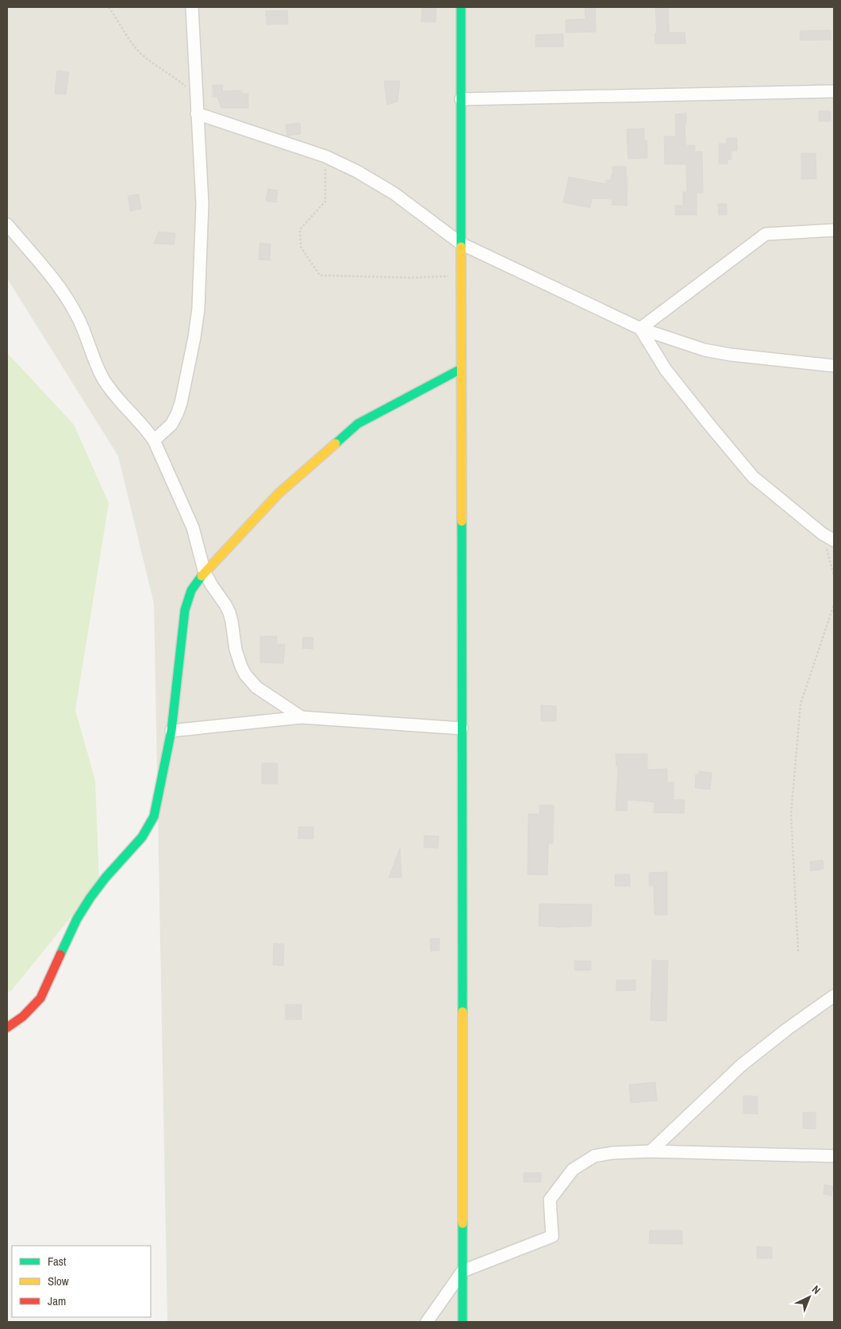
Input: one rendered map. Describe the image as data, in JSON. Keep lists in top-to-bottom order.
{
  "legend": ["Fast", "Slow", "Jam"],
  "north": "top right"
}
